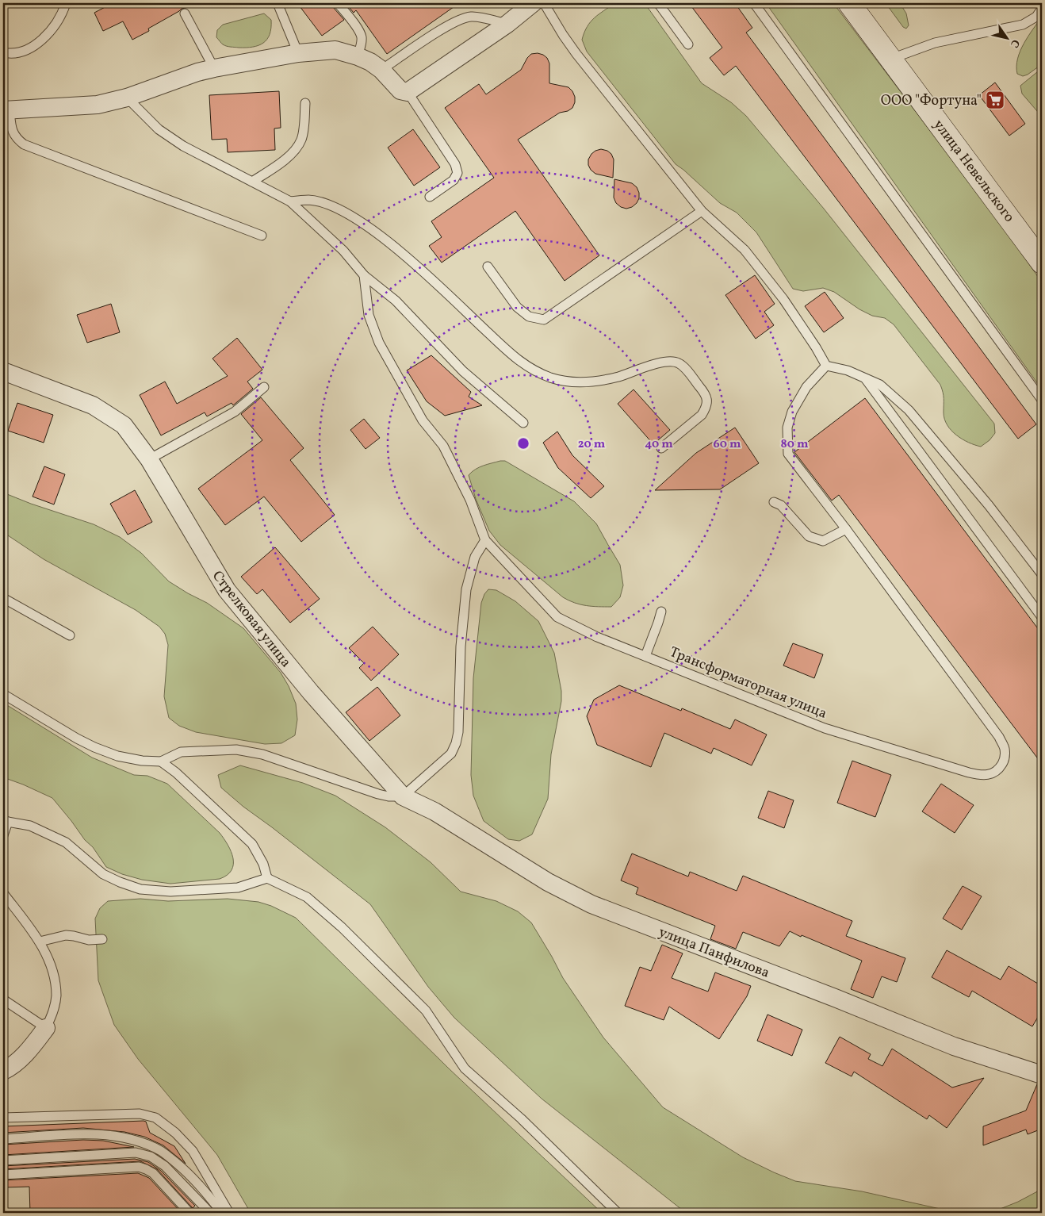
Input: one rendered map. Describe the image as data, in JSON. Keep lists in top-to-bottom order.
{
  "streets": {
    "main road": ["улица Невельского"],
    "street": ["Стрелковая улица", "улица Панфилова"],
    "lane": ["Трансформаторная улица"]
  },
  "crossings": [
    ["Стрелковая улица", "улица Панфилова"]
  ],
  "places": {
    "supermarket": ["ООО \"Фортуна\""]
  },
  "north": "bottom right",
  "rings": [
    "20 m",
    "40 m",
    "60 m",
    "80 m"
  ]
}
